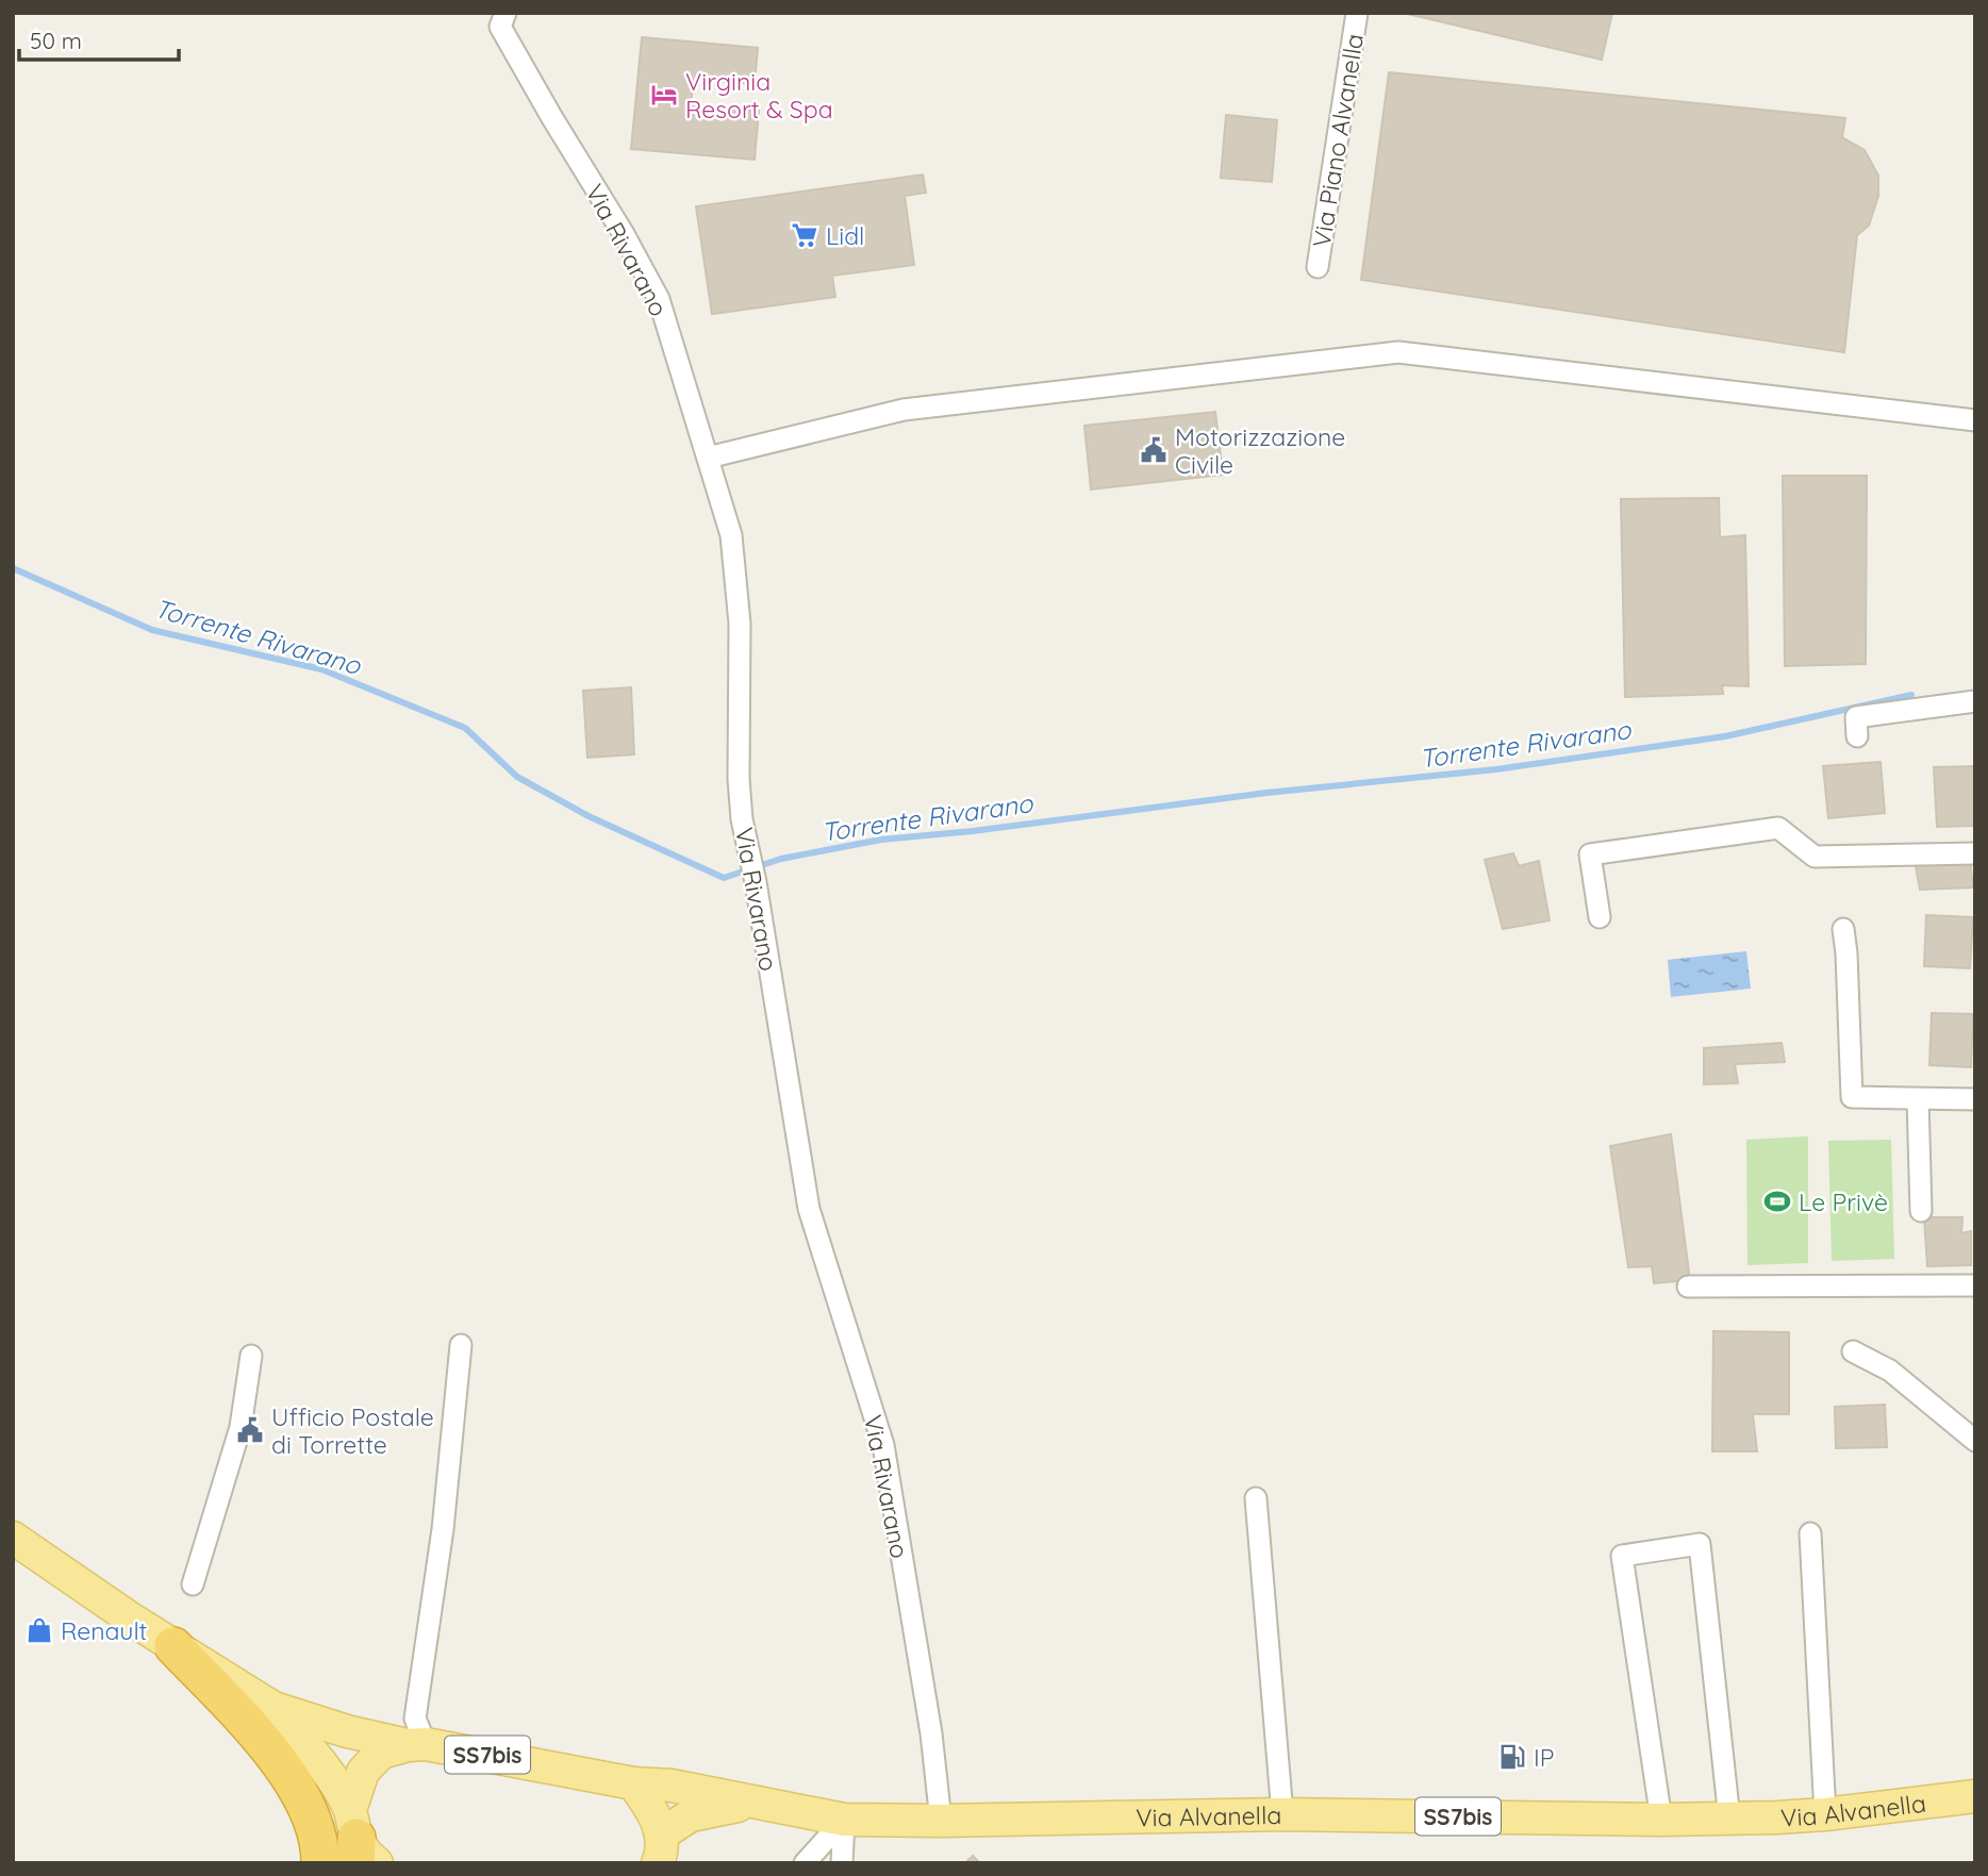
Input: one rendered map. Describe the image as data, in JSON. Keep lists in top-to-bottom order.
{
  "streets": {
    "main road": ["SS7bis", "Via Alvanella"],
    "street": ["Via Piano Alvanella", "Via Rivarano"]
  },
  "crossings": [
    ["Via Rivarano", "Via Alvanella"],
    ["SS7bis", "Via Alvanella"]
  ],
  "water": ["Torrente Rivarano"],
  "places": {
    "hotel": ["Virginia Resort & Spa"],
    "supermarket": ["Lidl"],
    "public building": ["Motorizzazione Civile", "Ufficio Postale di Torrette"],
    "sports": ["Le Privè"],
    "shop": ["Renault"],
    "fuel station": ["IP"]
  },
  "scale_bar": "50 m"
}
